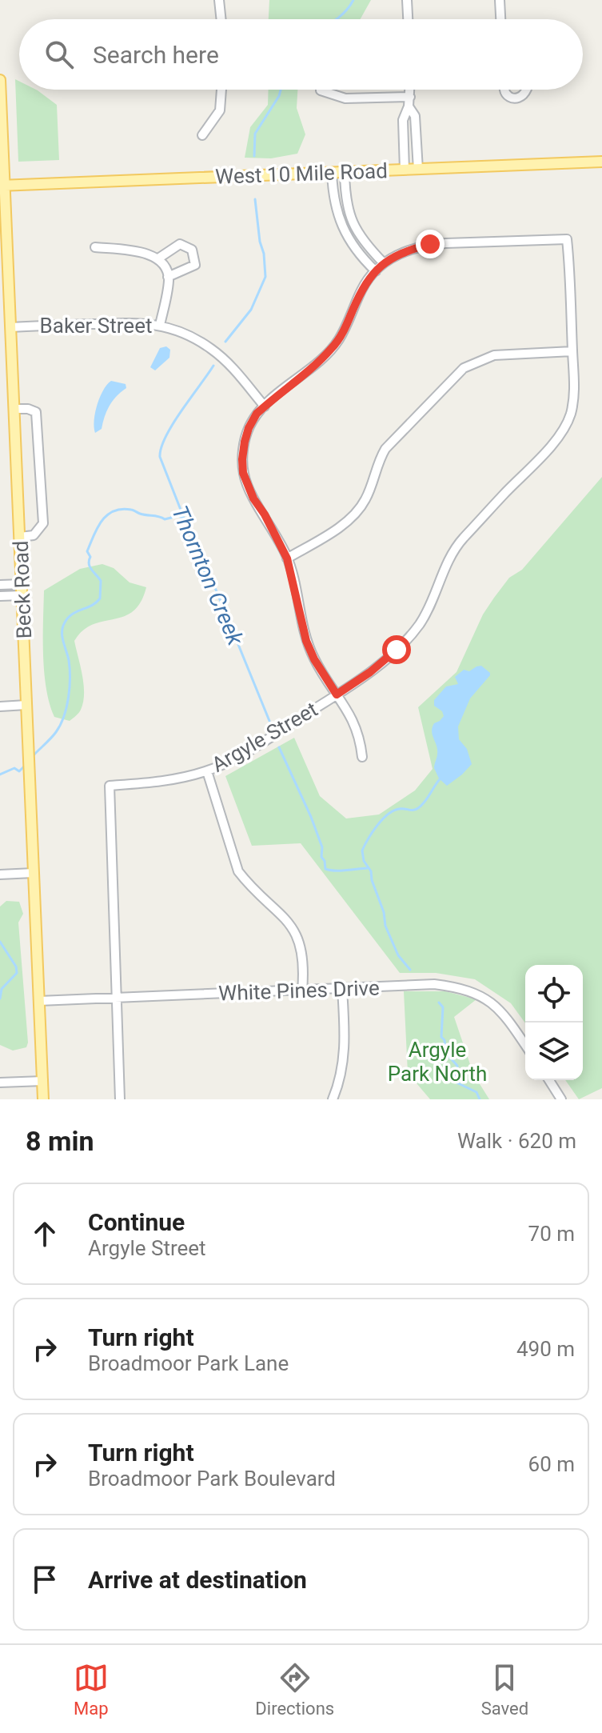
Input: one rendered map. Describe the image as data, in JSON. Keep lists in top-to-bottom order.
{
  "streets": {
    "main road": ["West 10 Mile Road", "Beck Road"],
    "street": ["Baker Street", "Argyle Street", "White Pines Drive"]
  },
  "crossings": [
    ["West 10 Mile Road", "Beck Road"],
    ["Baker Street", "Beck Road"],
    ["Beck Road", "White Pines Drive"],
    ["Argyle Street", "White Pines Drive"]
  ],
  "water": ["Thornton Creek"],
  "parks": ["Argyle Park North"],
  "page": {
    "search": "Search here",
    "heading": ["8 min", "Walk · 620 m"],
    "list": [
      ["Continue", "Argyle Street", "70 m"],
      ["Turn right", "Broadmoor Park Lane", "490 m"],
      ["Turn right", "Broadmoor Park Boulevard", "60 m"],
      "Arrive at destination"
    ],
    "nav": ["Map", "Directions", "Saved"]
  }
}
